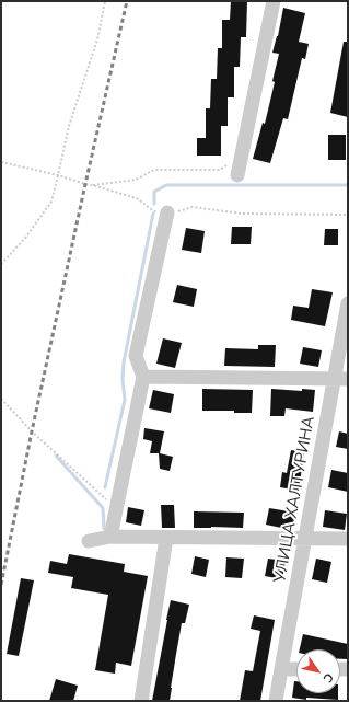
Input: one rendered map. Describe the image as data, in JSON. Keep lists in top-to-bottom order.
{
  "streets": {
    "street": ["УЛИЦА ХАЛТУРИНА"]
  },
  "north": "bottom right"
}
